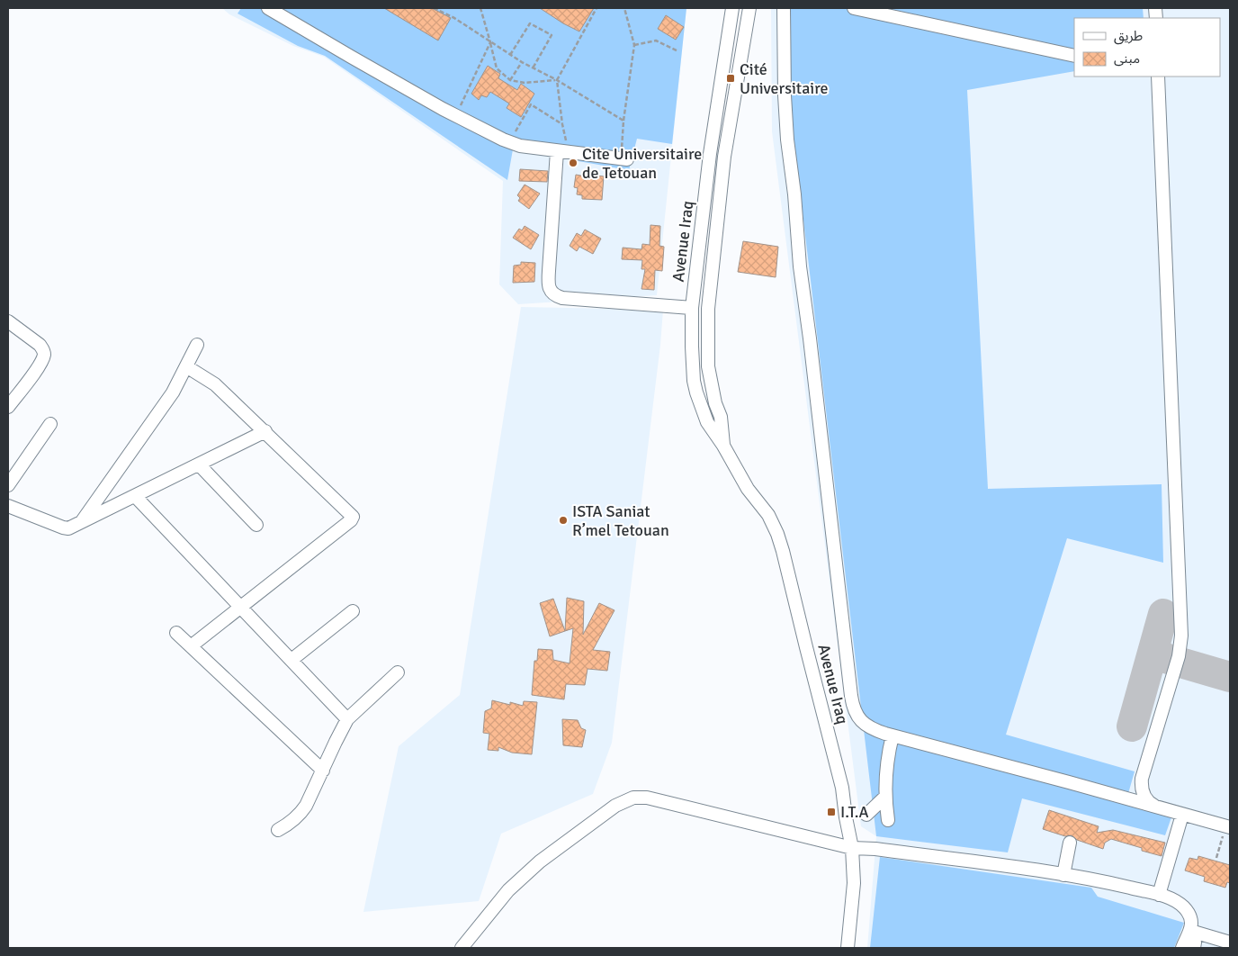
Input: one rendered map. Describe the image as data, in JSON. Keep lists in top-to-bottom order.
{
  "streets": {
    "street": ["Avenue Iraq"]
  },
  "places": {
    "transit": ["Cité Universitaire", "I.T.A"],
    "other": ["Cite Universitaire de Tetouan", "ISTA Saniat R’mel Tetouan"]
  },
  "legend": ["طريق", "مبنى"]
}
